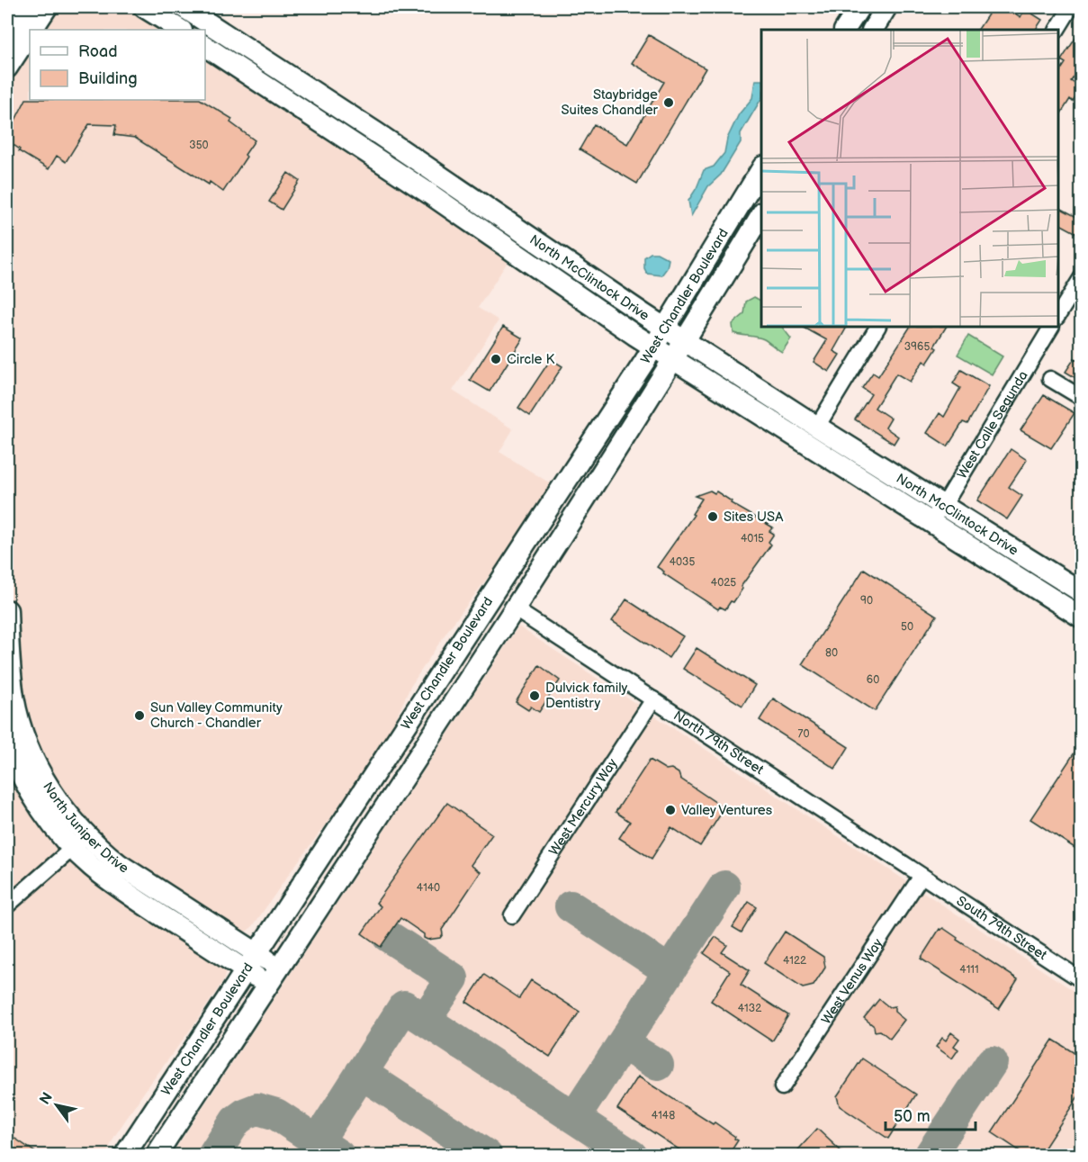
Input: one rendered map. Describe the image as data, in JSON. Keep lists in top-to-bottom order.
{
  "streets": {
    "main road": ["North McClintock Drive", "West Chandler Boulevard", "North Juniper Drive"],
    "street": [
      "West Calle Segunda",
      "North 79th Street",
      "West Mercury Way",
      "South 79th Street",
      "West Venus Way"
    ]
  },
  "crossings": [
    ["North McClintock Drive", "West Chandler Boulevard"],
    ["North McClintock Drive", "West Calle Segunda"],
    ["West Chandler Boulevard", "North 79th Street"],
    ["West Chandler Boulevard", "North Juniper Drive"],
    ["North 79th Street", "West Mercury Way"],
    ["North 79th Street", "South 79th Street"],
    ["North 79th Street", "West Venus Way"],
    ["South 79th Street", "West Venus Way"]
  ],
  "places": [
    "Staybridge Suites Chandler",
    "Circle K",
    "Sites USA",
    "Dulvick family Dentistry",
    "Sun Valley Community Church - Chandler",
    "Valley Ventures"
  ],
  "house_numbers": [
    "350",
    "3965",
    "4015",
    "4035",
    "4025",
    "90",
    "50",
    "80",
    "60",
    "70",
    "4140",
    "4122",
    "4111",
    "4132",
    "4148"
  ],
  "legend": ["Road", "Building"],
  "scale_bar": "50 m",
  "north": "top left"
}
